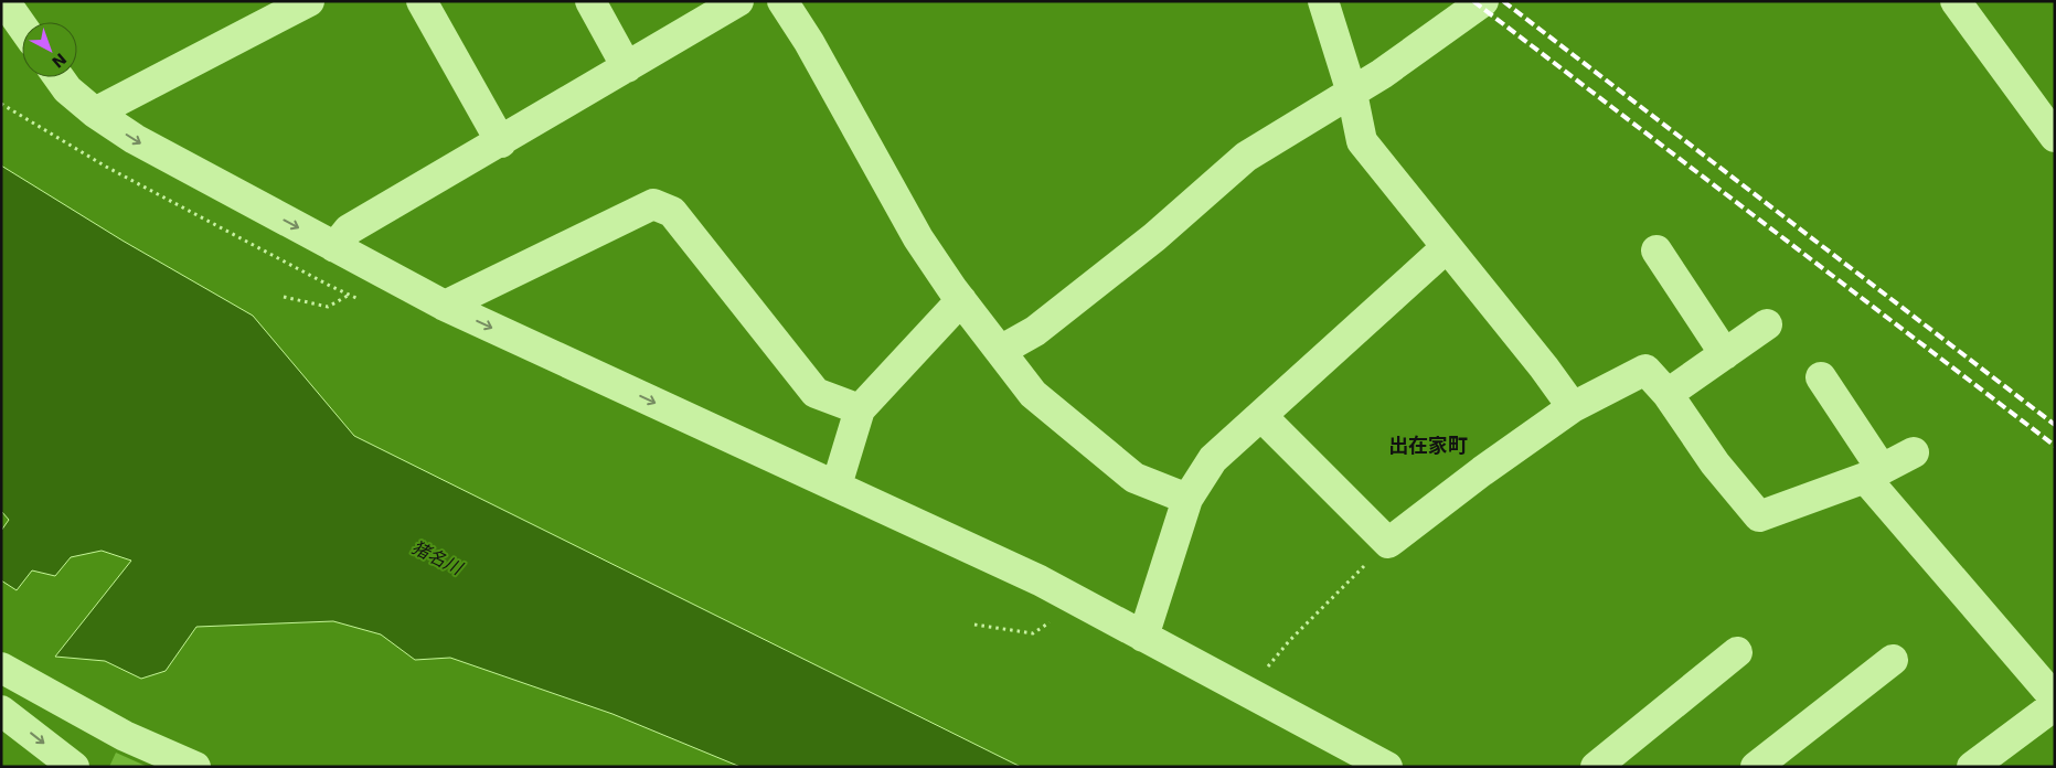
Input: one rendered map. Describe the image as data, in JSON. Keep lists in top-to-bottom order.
{
  "districts": ["出在家町"],
  "water": ["猪名川"],
  "north": "bottom right"
}
